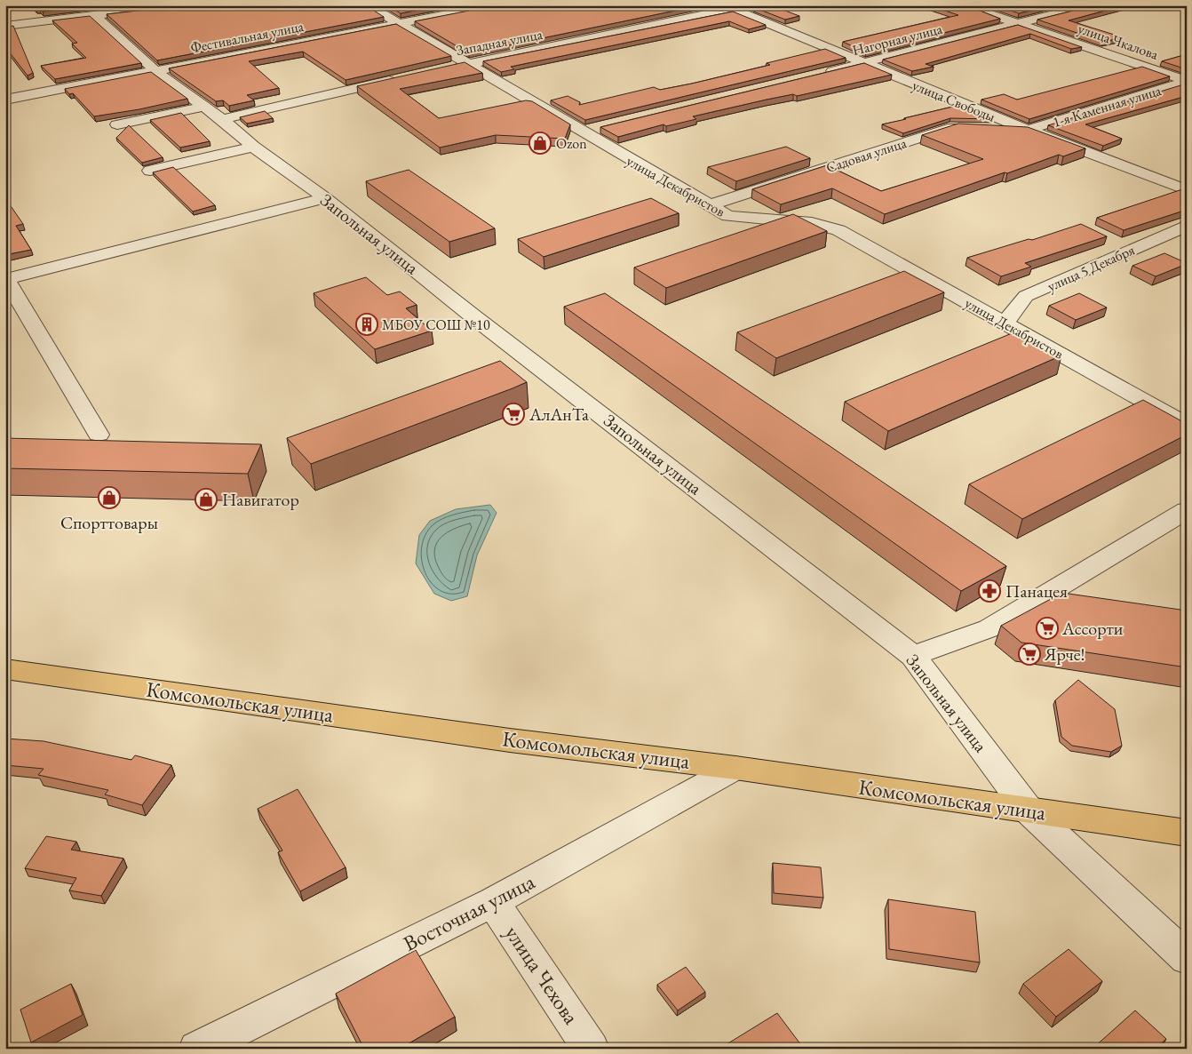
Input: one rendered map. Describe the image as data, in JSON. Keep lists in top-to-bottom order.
{
  "streets": {
    "main road": ["Комсомольская улица"],
    "street": [
      "Фестивальная улица",
      "Нагорная улица",
      "улица Чкалова",
      "Западная улица",
      "улица Свободы",
      "1-я Каменная улица",
      "Садовая улица",
      "улица Декабристов",
      "Запольная улица",
      "улица 5 Декабря",
      "Восточная улица",
      "улица Чехова"
    ]
  },
  "crossings": [
    ["Фестивальная улица", "улица Декабристов"],
    ["Фестивальная улица", "Запольная улица"],
    ["Нагорная улица", "улица Чкалова"],
    ["Нагорная улица", "улица Свободы"],
    ["улица Чкалова", "1-я Каменная улица"],
    ["Западная улица", "улица Свободы"],
    ["Западная улица", "улица Декабристов"],
    ["улица Свободы", "1-я Каменная улица"],
    ["улица Свободы", "Садовая улица"],
    ["1-я Каменная улица", "Садовая улица"],
    ["Садовая улица", "улица Декабристов"],
    ["улица Декабристов", "улица 5 Декабря"],
    ["Запольная улица", "Комсомольская улица"],
    ["Комсомольская улица", "Восточная улица"],
    ["Восточная улица", "улица Чехова"]
  ],
  "places": {
    "shop": ["Ozon", "Спорттовары", "Навигатор"],
    "building": ["МБОУ СОШ №10"],
    "supermarket": ["АлАнТа", "Ассорти", "Ярче!"],
    "pharmacy": ["Панацея"]
  }
}
